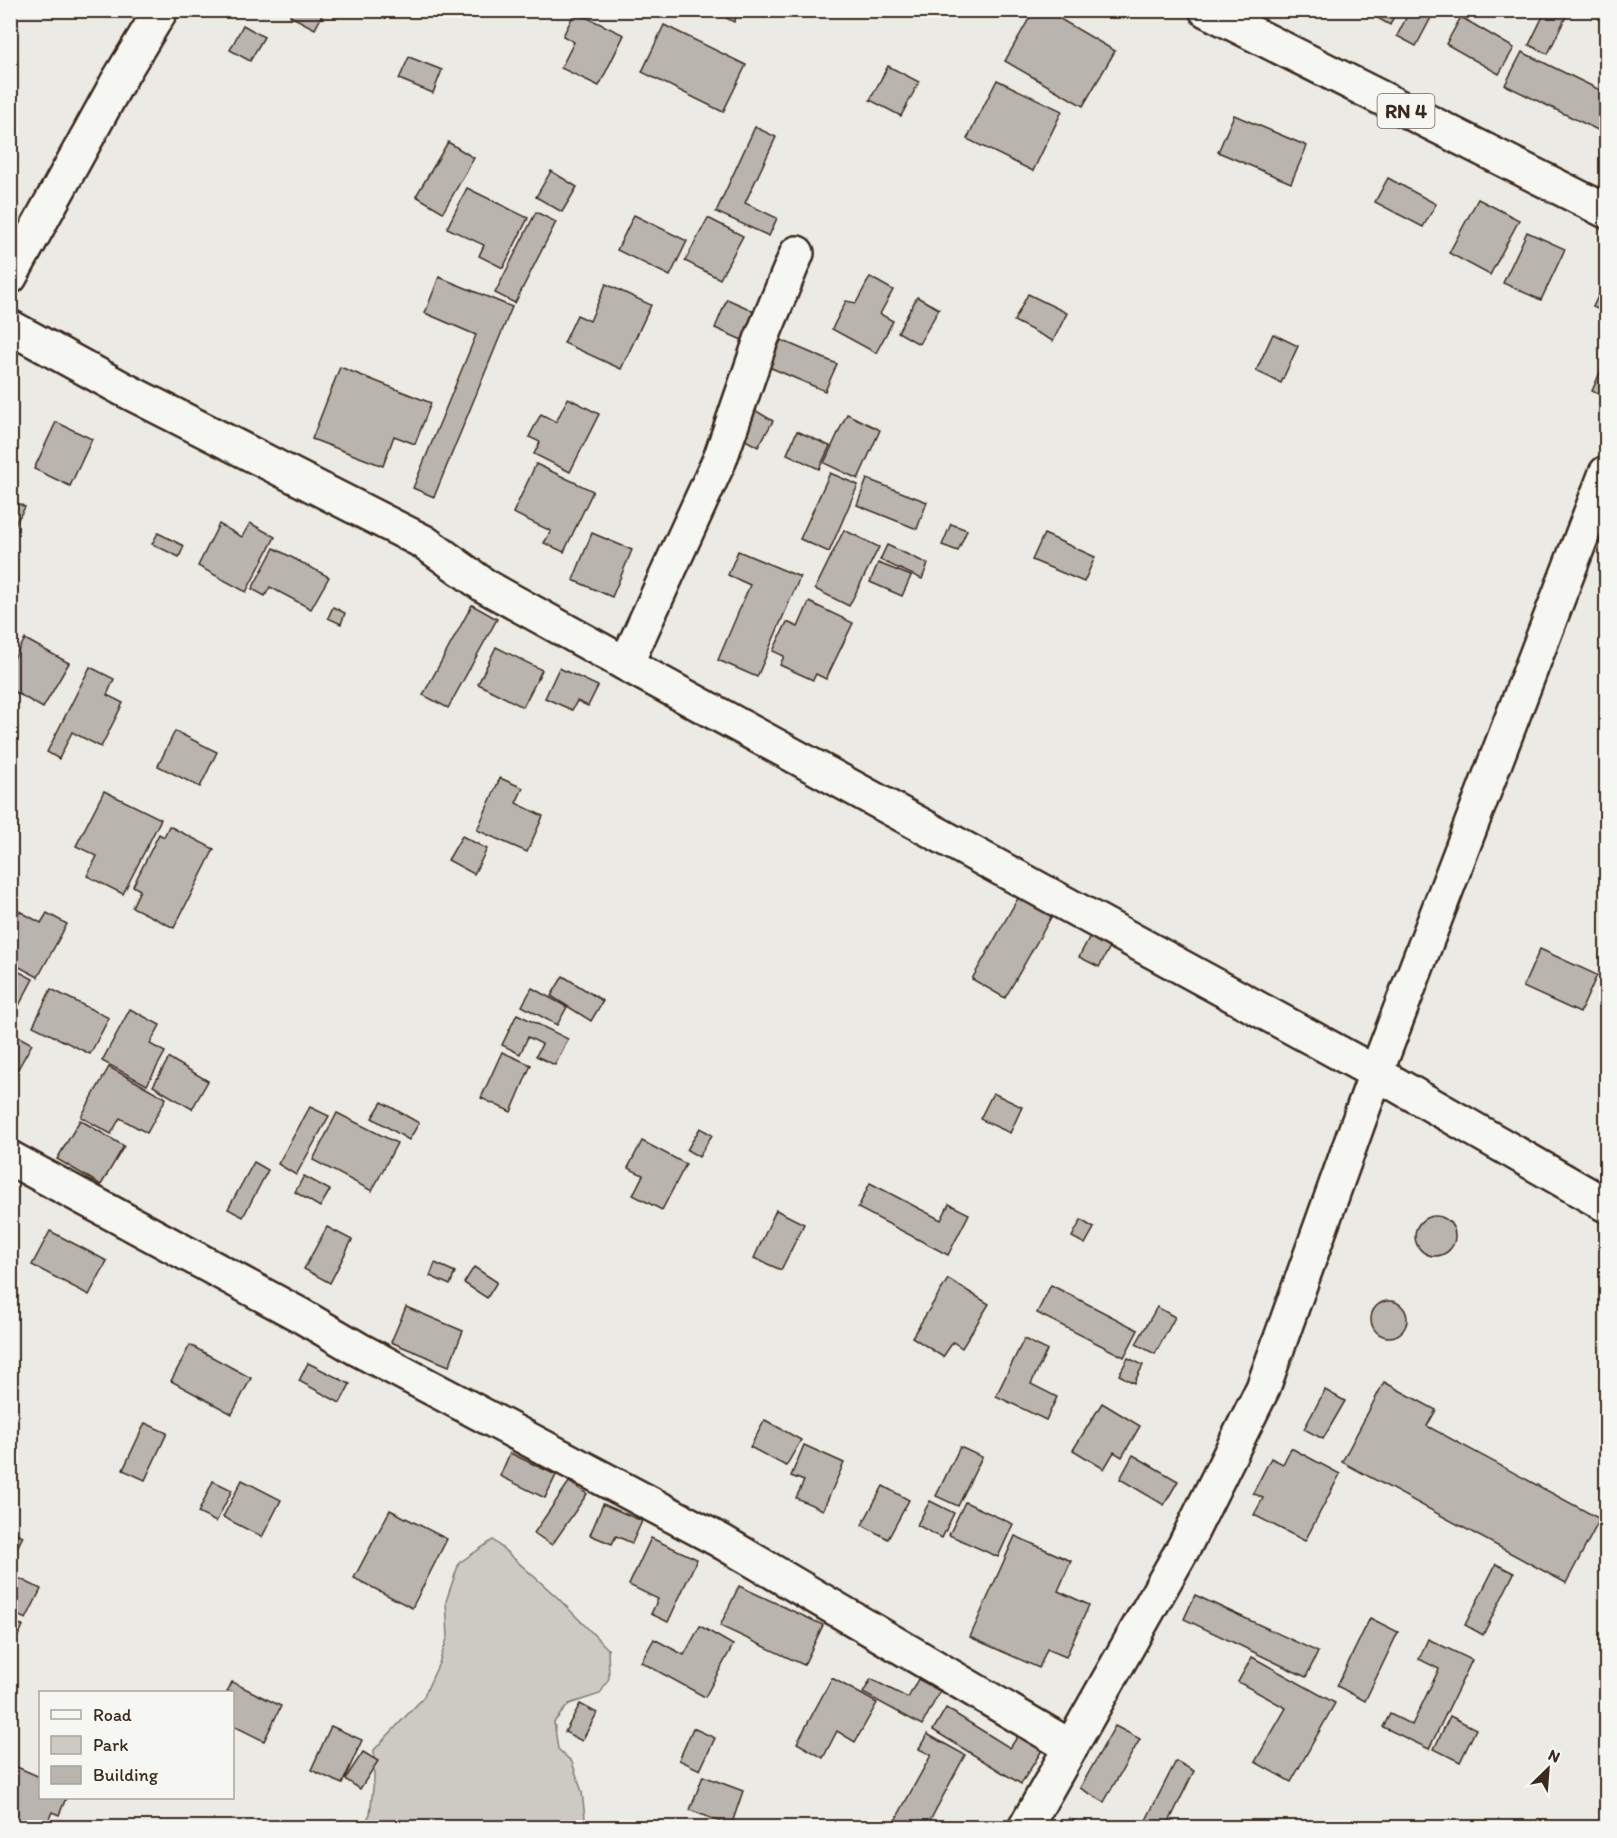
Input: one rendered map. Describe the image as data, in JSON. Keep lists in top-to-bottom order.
{
  "streets": {
    "street": ["RN 4"]
  },
  "legend": ["Road", "Park", "Building"],
  "north": "top right"
}
